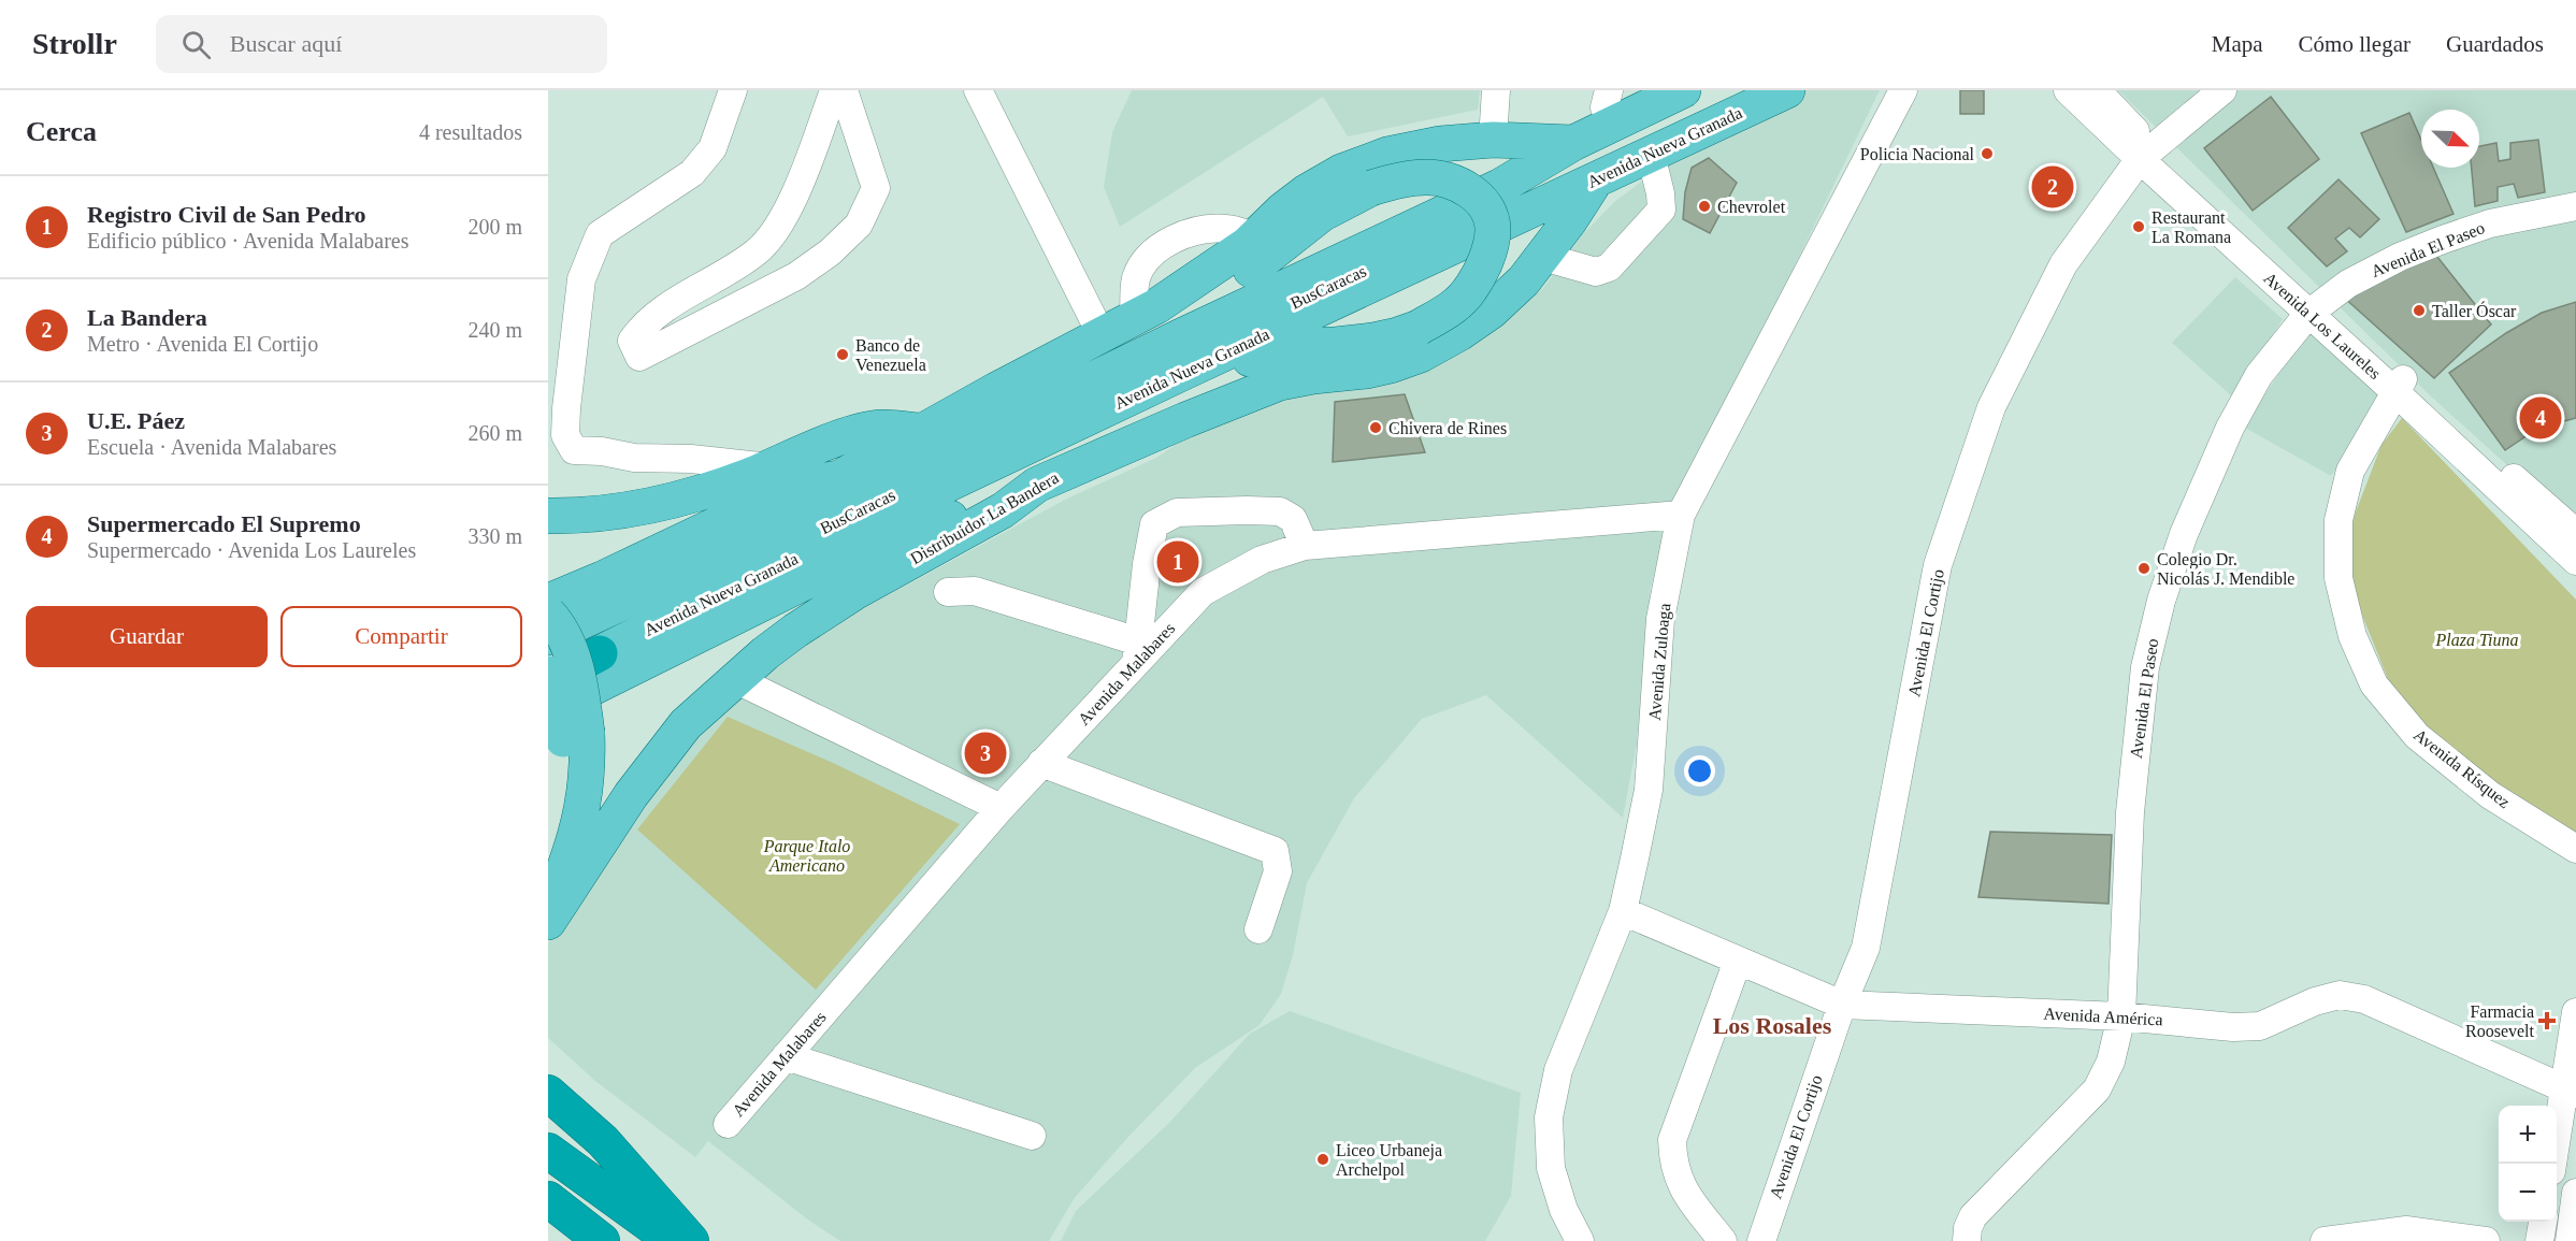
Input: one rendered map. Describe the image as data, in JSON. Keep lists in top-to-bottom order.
{
  "streets": {
    "main road": ["Avenida Nueva Granada", "Distribuidor La Bandera"],
    "street": [
      "Avenida El Paseo",
      "BusCaracas",
      "Avenida Los Laureles",
      "Avenida El Cortijo",
      "Avenida Zuloaga",
      "Avenida Malabares",
      "Avenida Rísquez",
      "Avenida América"
    ]
  },
  "crossings": [
    ["Avenida Nueva Granada", "BusCaracas"],
    ["Avenida Nueva Granada", "Distribuidor La Bandera"],
    ["Avenida El Paseo", "Avenida Los Laureles"],
    ["Avenida El Paseo", "Avenida América"],
    ["Avenida Los Laureles", "Avenida El Cortijo"],
    ["Avenida Los Laureles", "Avenida Rísquez"],
    ["Avenida El Cortijo", "Avenida América"],
    ["Avenida Zuloaga", "Avenida Malabares"],
    ["Avenida Zuloaga", "Avenida América"]
  ],
  "districts": ["Los Rosales"],
  "parks": ["Plaza Tiuna", "Parque Italo Americano"],
  "places": {
    "other": [
      "Policia Nacional",
      "Chevrolet",
      "Restaurant La Romana",
      "Taller Óscar",
      "Banco de Venezuela",
      "Chivera de Rines",
      "Colegio Dr. Nicolás J. Mendible",
      "Liceo Urbaneja Archelpol"
    ],
    "health": ["Farmacia Roosevelt"]
  },
  "north": "bottom right",
  "page": {
    "header": "Strollr",
    "search": "Buscar aquí",
    "nav": ["Mapa", "Cómo llegar", "Guardados"],
    "heading": ["Cerca", "4 resultados"],
    "pins": [
      "2",
      "4",
      "1",
      "3"
    ],
    "list": [
      {
        "mark": "1",
        "name": "Registro Civil de San Pedro",
        "note": "Edificio público · Avenida Malabares",
        "value": "200 m"
      },
      {
        "mark": "2",
        "name": "La Bandera",
        "note": "Metro · Avenida El Cortijo",
        "value": "240 m"
      },
      {
        "mark": "3",
        "name": "U.E. Páez",
        "note": "Escuela · Avenida Malabares",
        "value": "260 m"
      },
      {
        "mark": "4",
        "name": "Supermercado El Supremo",
        "note": "Supermercado · Avenida Los Laureles",
        "value": "330 m"
      }
    ],
    "buttons": ["Guardar", "Compartir"],
    "map_buttons": ["+", "−"]
  }
}
